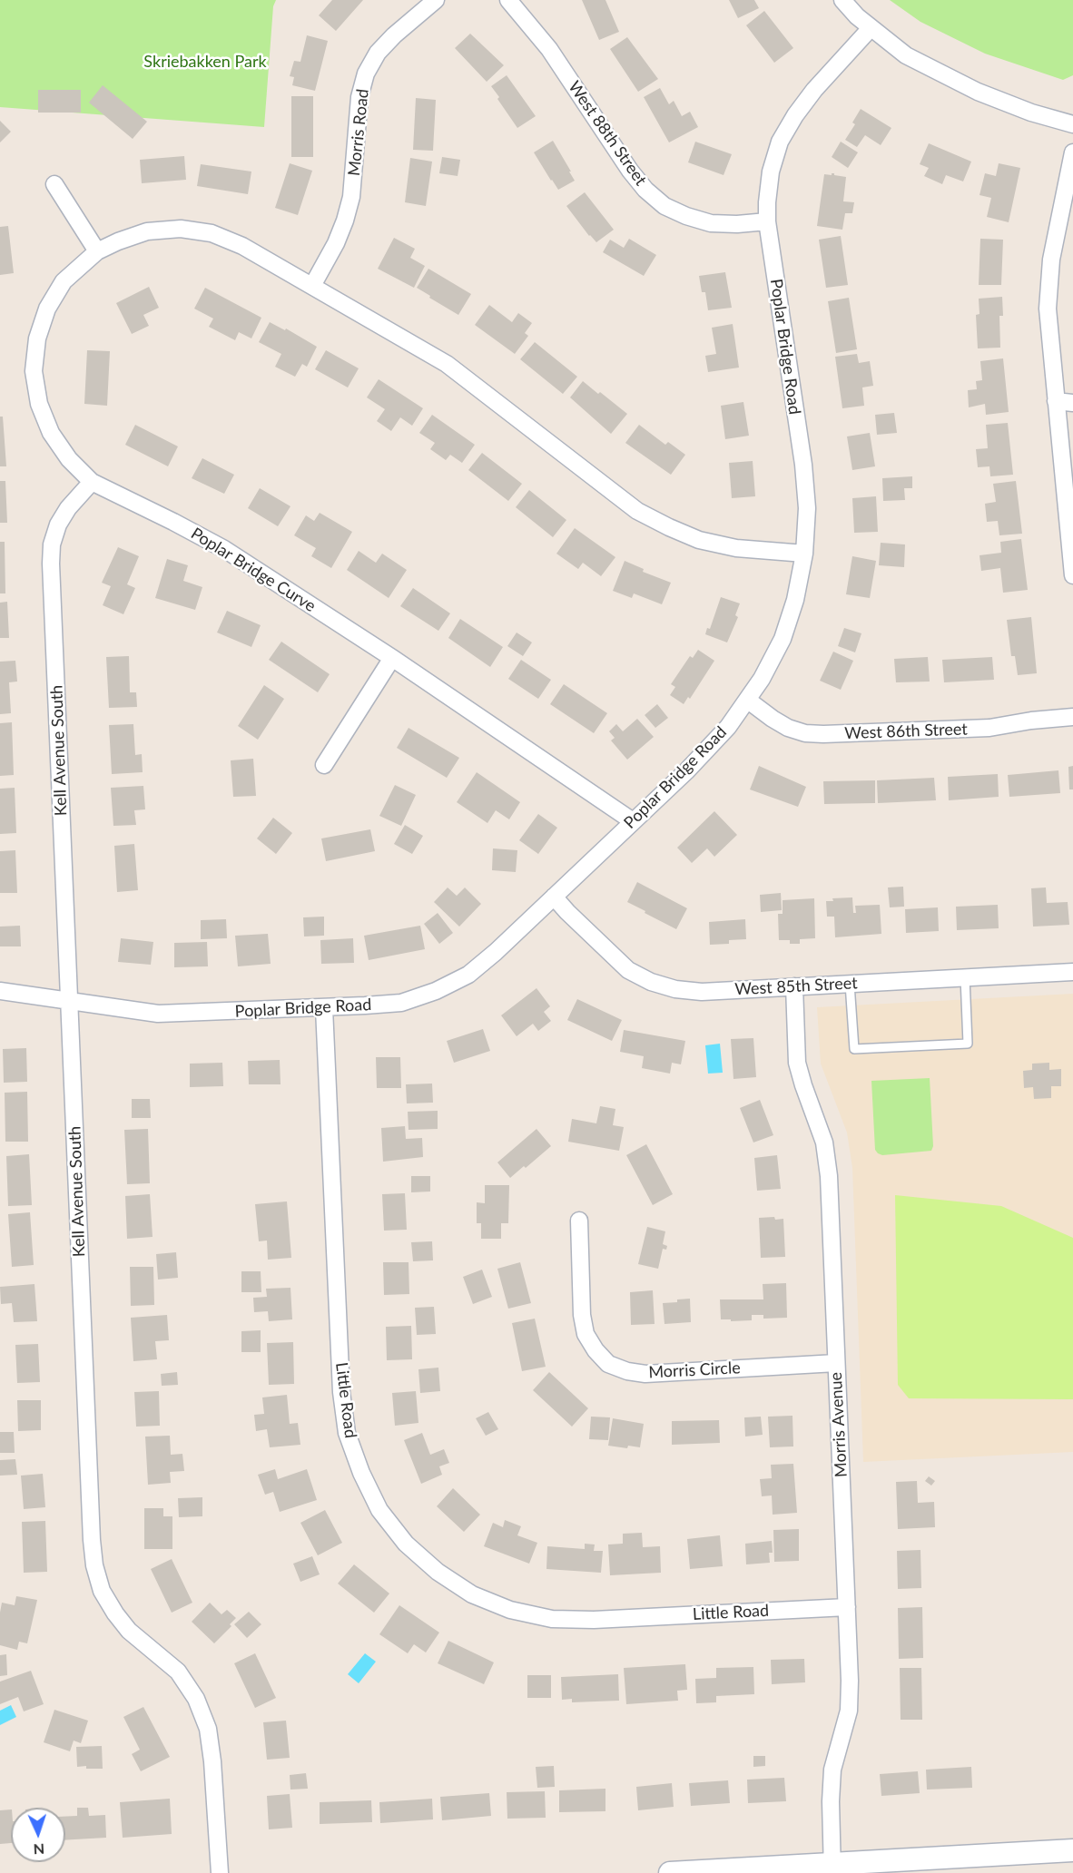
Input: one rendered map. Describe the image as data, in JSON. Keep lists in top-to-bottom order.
{
  "streets": {
    "street": [
      "Morris Road",
      "West 88th Street",
      "Poplar Bridge Road",
      "Poplar Bridge Curve",
      "West 86th Street",
      "Kell Avenue South",
      "West 85th Street",
      "Morris Circle",
      "Little Road",
      "Morris Avenue"
    ]
  },
  "crossings": [
    ["Morris Road", "Poplar Bridge Curve"],
    ["West 88th Street", "Poplar Bridge Road"],
    ["Poplar Bridge Road", "Poplar Bridge Curve"],
    ["Poplar Bridge Road", "West 86th Street"],
    ["Poplar Bridge Road", "Kell Avenue South"],
    ["Poplar Bridge Road", "West 85th Street"],
    ["Poplar Bridge Road", "Little Road"],
    ["Poplar Bridge Curve", "Kell Avenue South"],
    ["West 85th Street", "Morris Avenue"],
    ["Morris Circle", "Morris Avenue"],
    ["Little Road", "Morris Avenue"]
  ],
  "parks": ["Skriebakken Park"],
  "north": "bottom"
}
